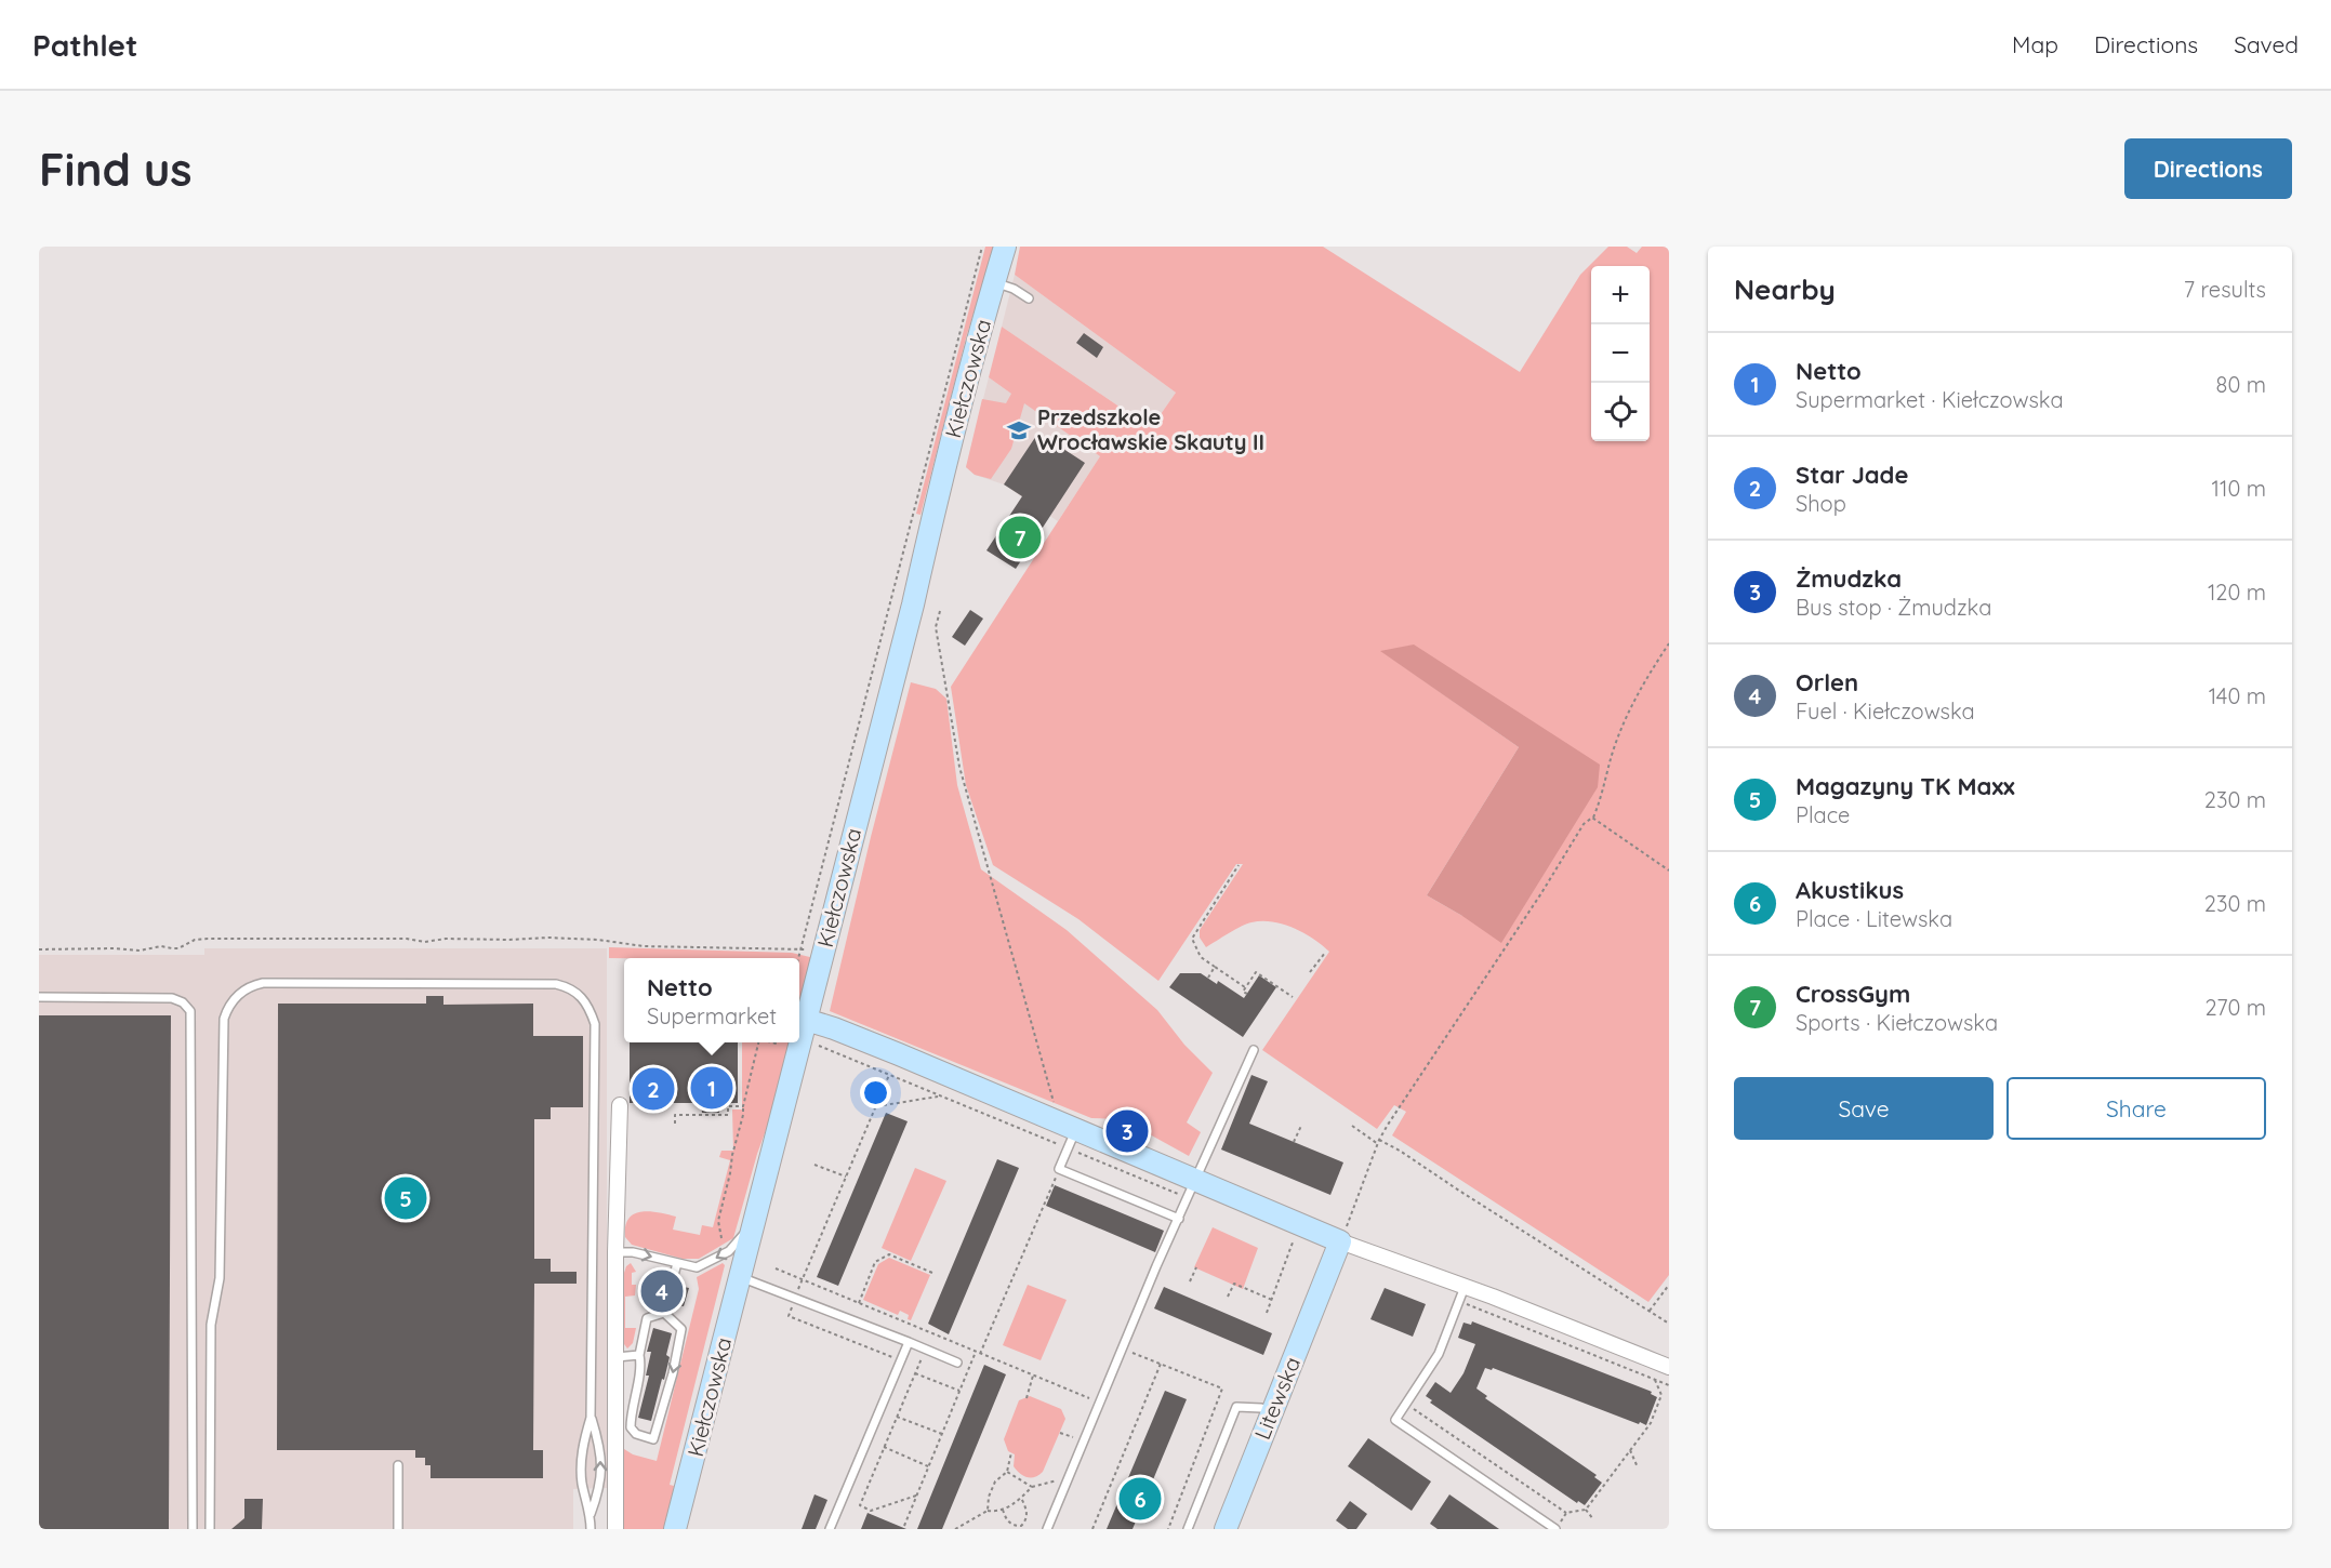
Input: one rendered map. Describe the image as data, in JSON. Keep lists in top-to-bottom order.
{
  "streets": {
    "street": ["Kiełczowska", "Litewska"]
  },
  "places": {
    "school or university": ["Przedszkole Wrocławskie Skauty II"]
  },
  "page": {
    "header": "Pathlet",
    "nav": ["Map", "Directions", "Saved"],
    "buttons": [
      "Directions",
      ["Save", "Share"]
    ],
    "title": "Find us",
    "heading": ["Nearby", "7 results"],
    "map_buttons": ["+", "−"],
    "list": [
      {
        "mark": "1",
        "name": "Netto",
        "note": "Supermarket · Kiełczowska",
        "value": "80 m"
      },
      {
        "mark": "2",
        "name": "Star Jade",
        "note": "Shop",
        "value": "110 m"
      },
      {
        "mark": "3",
        "name": "Żmudzka",
        "note": "Bus stop · Żmudzka",
        "value": "120 m"
      },
      {
        "mark": "4",
        "name": "Orlen",
        "note": "Fuel · Kiełczowska",
        "value": "140 m"
      },
      {
        "mark": "5",
        "name": "Magazyny TK Maxx",
        "note": "Place",
        "value": "230 m"
      },
      {
        "mark": "6",
        "name": "Akustikus",
        "note": "Place · Litewska",
        "value": "230 m"
      },
      {
        "mark": "7",
        "name": "CrossGym",
        "note": "Sports · Kiełczowska",
        "value": "270 m"
      }
    ],
    "pins": [
      "7",
      "1",
      "2",
      "3",
      "5",
      "4",
      "6"
    ],
    "popup": ["Netto", "Supermarket"]
  }
}
